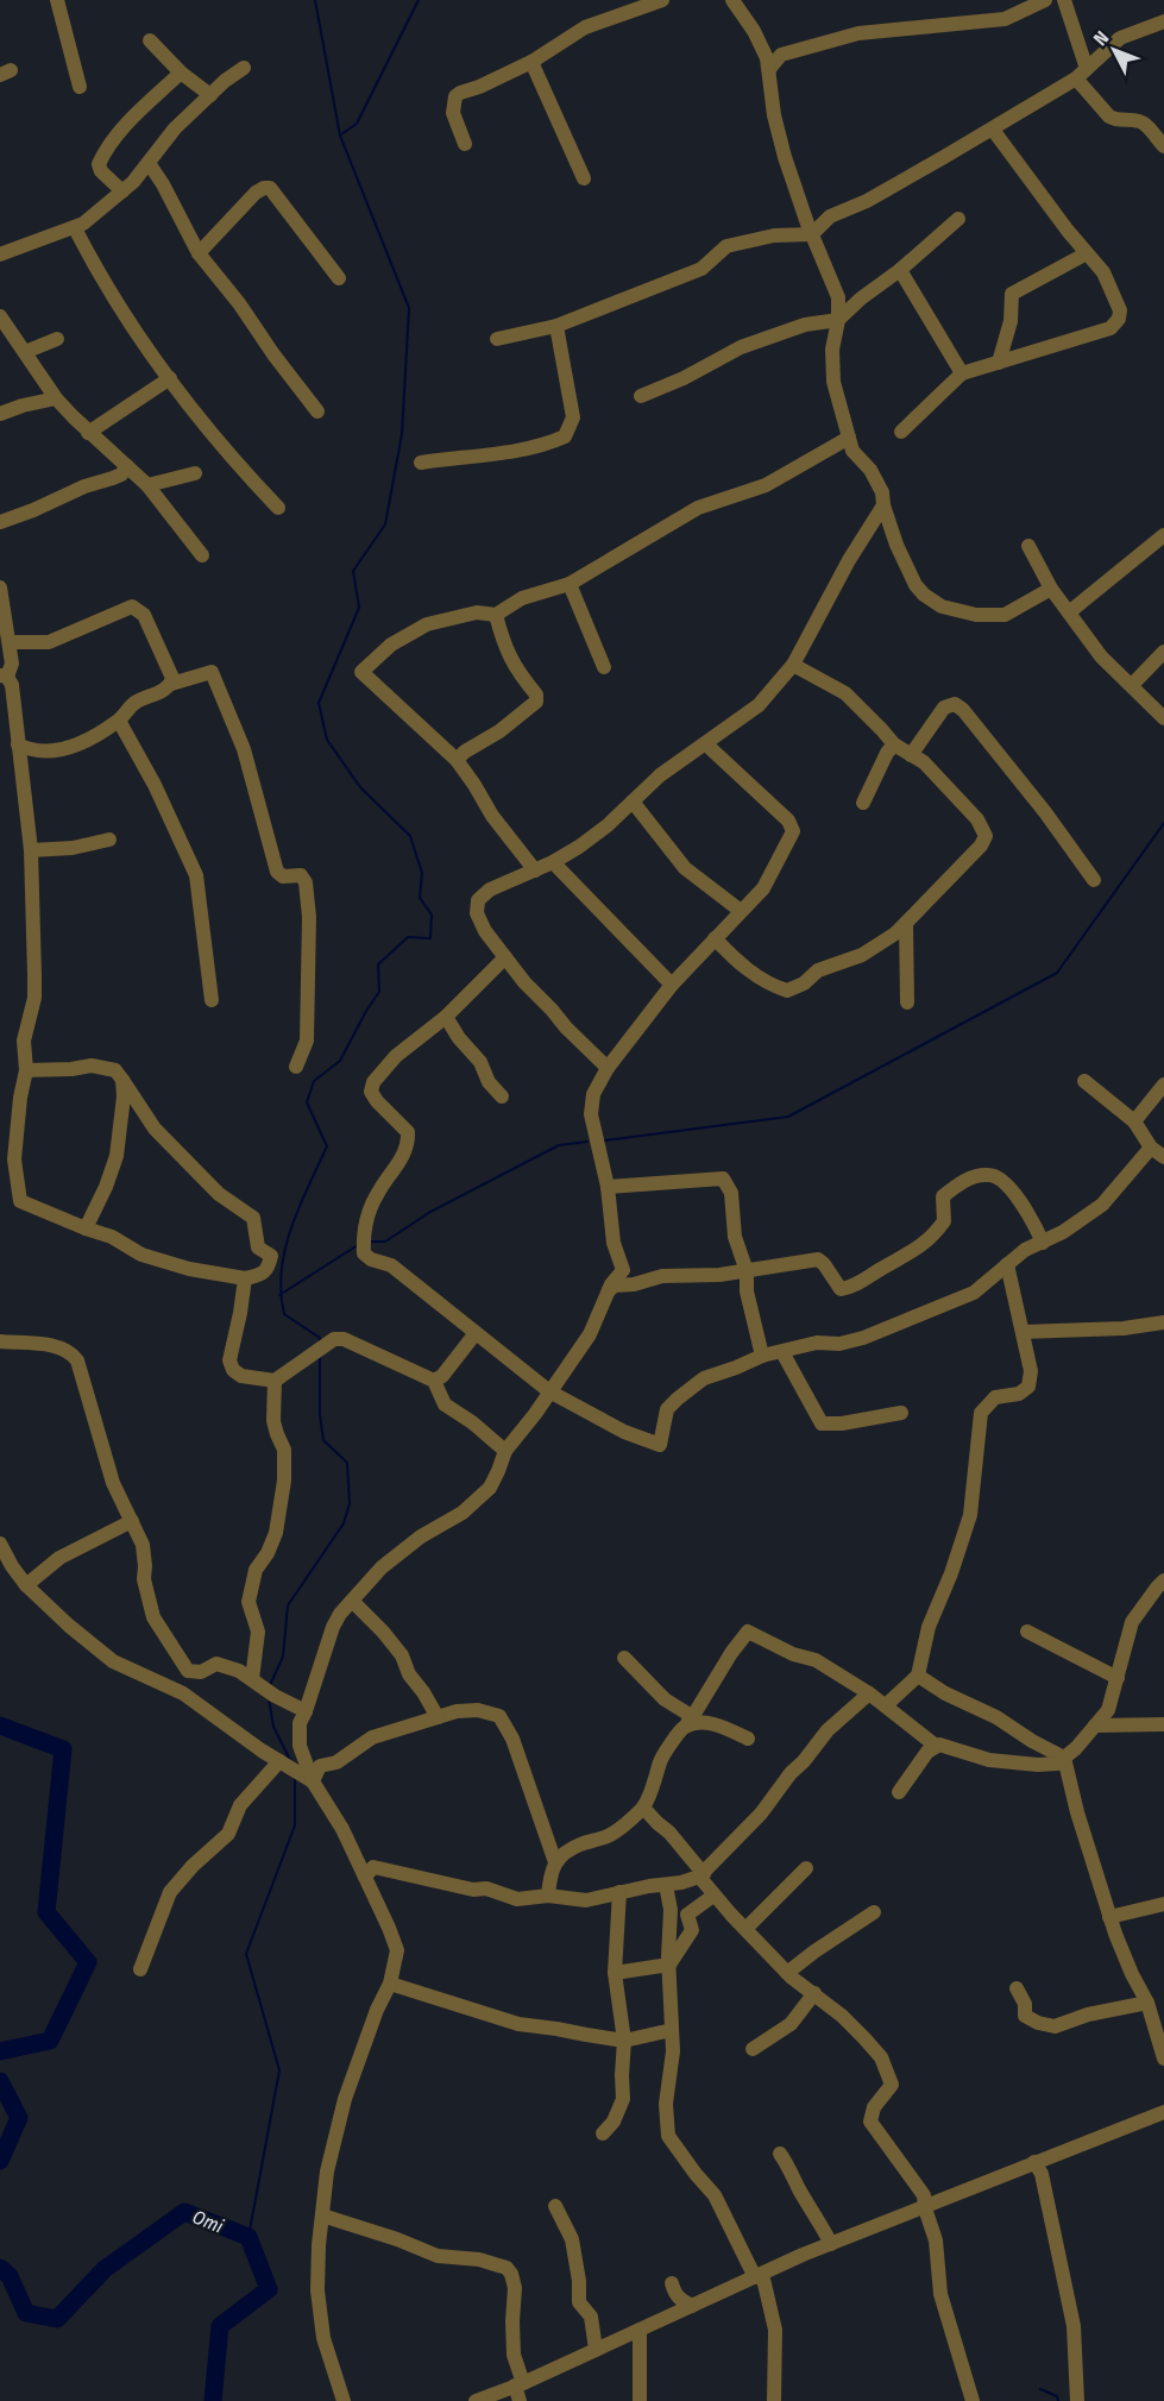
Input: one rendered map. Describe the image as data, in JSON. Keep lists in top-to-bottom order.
{
  "water": ["Omi"],
  "north": "top left"
}
